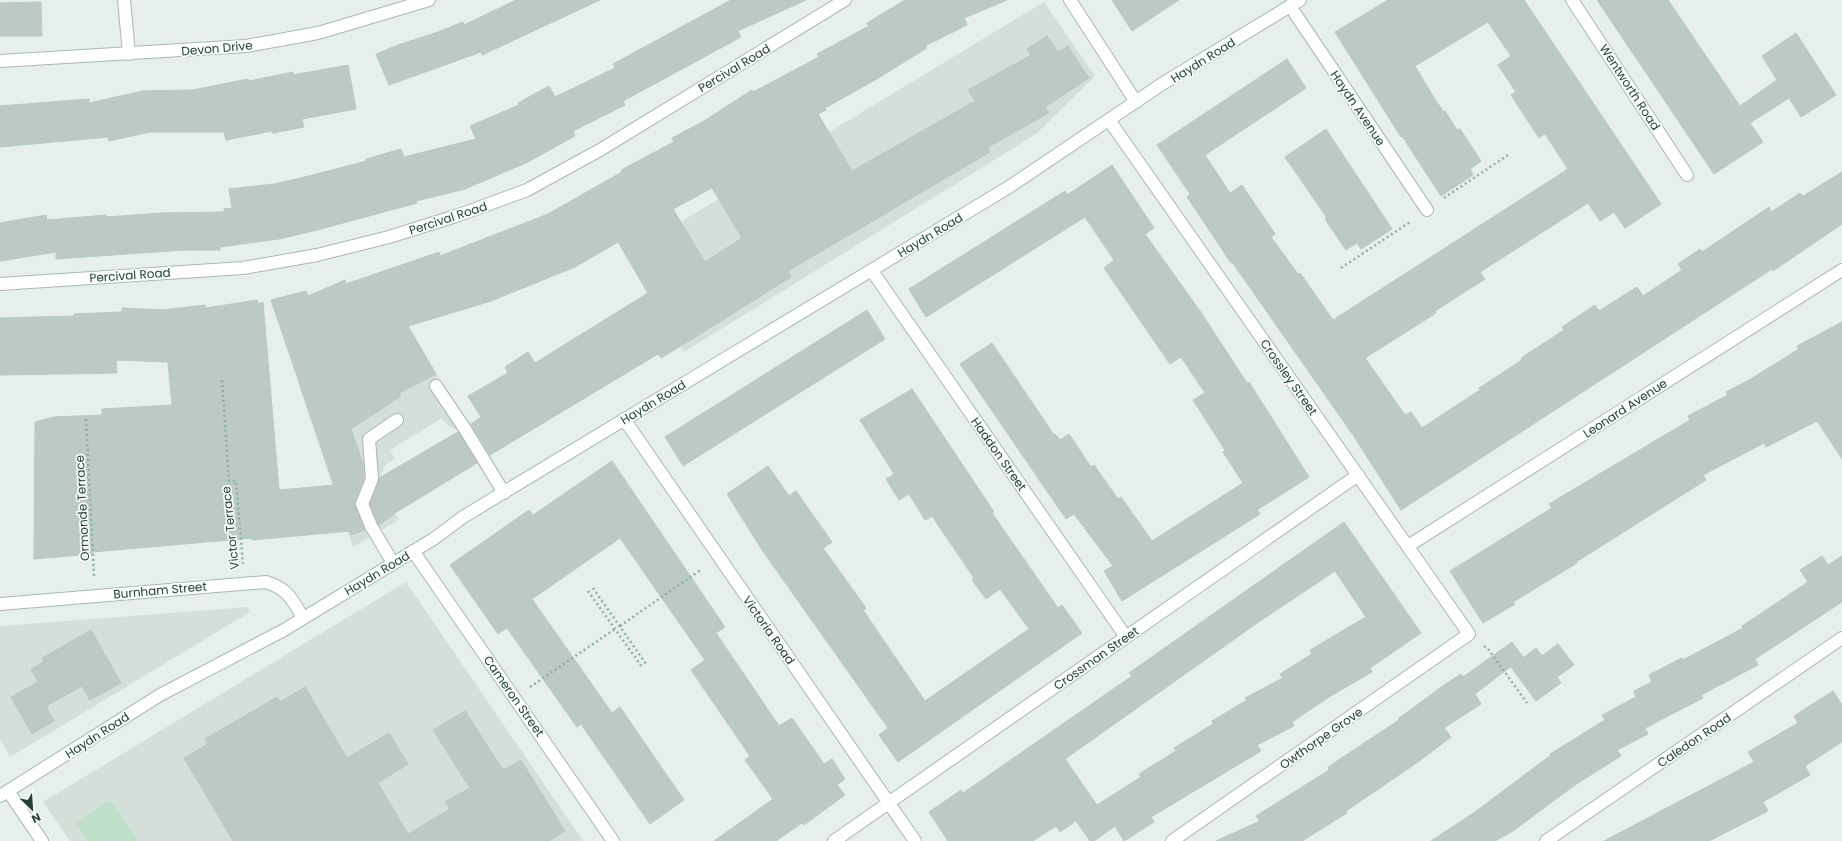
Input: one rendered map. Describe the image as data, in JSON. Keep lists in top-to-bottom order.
{
  "streets": {
    "street": [
      "Devon Drive",
      "Haydn Road",
      "Percival Road",
      "Wentworth Road",
      "Haydn Avenue",
      "Crossley Street",
      "Leonard Avenue",
      "Haddon Street",
      "Burnham Street",
      "Victoria Road",
      "Crossman Street",
      "Cameron Street",
      "Owthorpe Grove",
      "Caledon Road"
    ],
    "path": ["Ormonde Terrace", "Victor Terrace"]
  },
  "crossings": [
    ["Haydn Road", "Haydn Avenue"],
    ["Haydn Road", "Crossley Street"],
    ["Haydn Road", "Haddon Street"],
    ["Haydn Road", "Burnham Street"],
    ["Haydn Road", "Victoria Road"],
    ["Haydn Road", "Cameron Street"],
    ["Crossley Street", "Leonard Avenue"],
    ["Crossley Street", "Crossman Street"],
    ["Crossley Street", "Owthorpe Grove"],
    ["Haddon Street", "Crossman Street"],
    ["Ormonde Terrace", "Burnham Street"],
    ["Victor Terrace", "Burnham Street"],
    ["Victoria Road", "Crossman Street"]
  ],
  "north": "bottom right"
}
